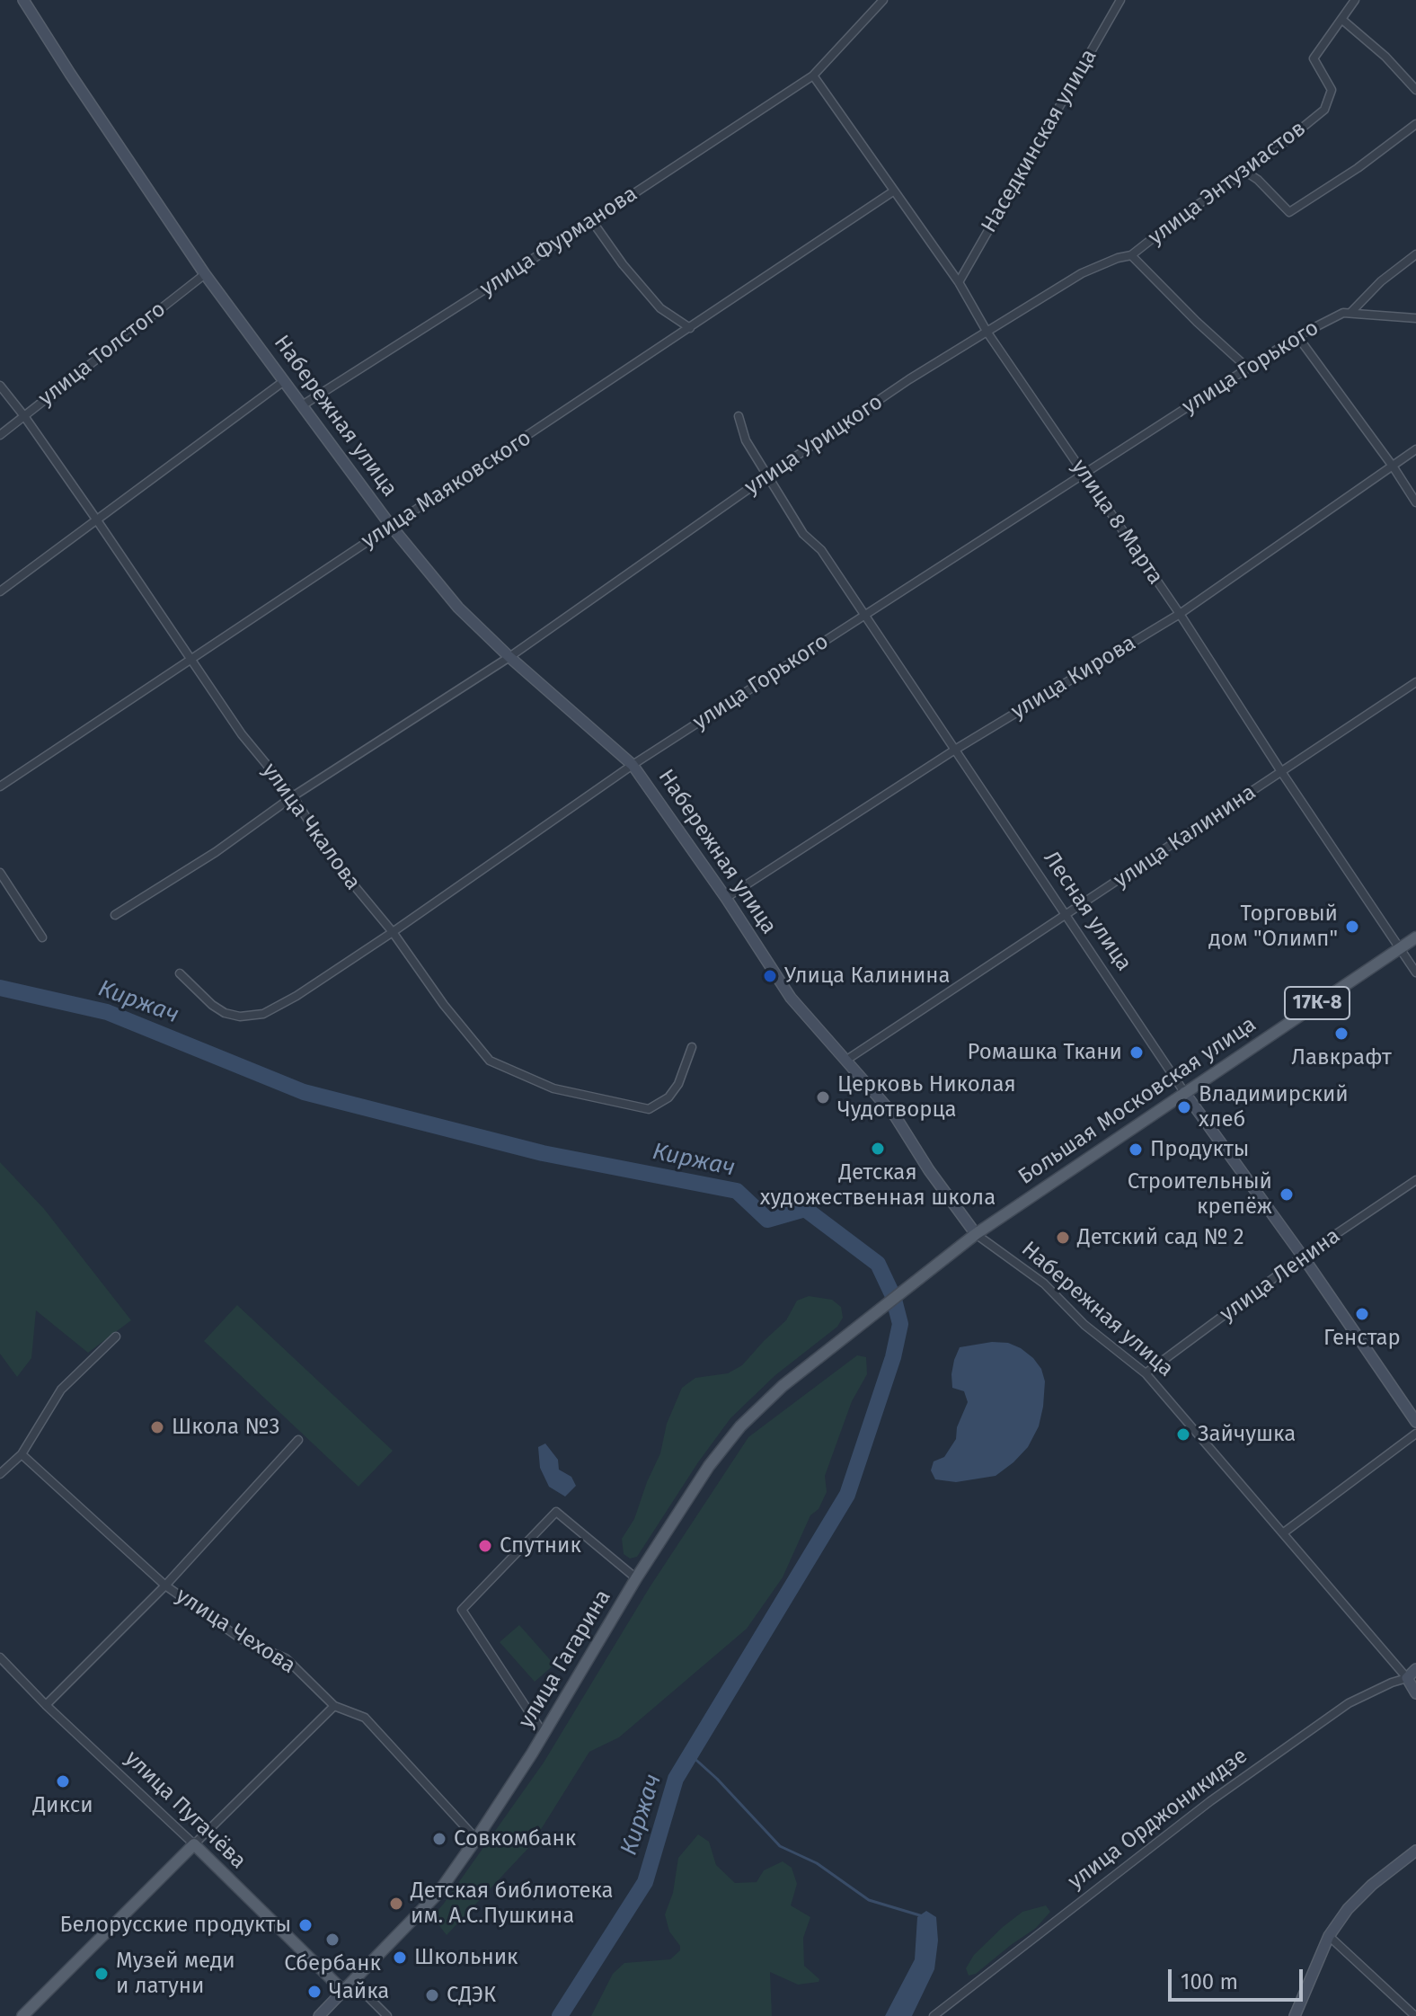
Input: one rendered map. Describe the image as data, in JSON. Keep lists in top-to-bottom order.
{
  "streets": {
    "main road": [
      "17К-8",
      "Большая Московская улица",
      "улица Гагарина",
      "улица Пугачёва"
    ],
    "street": [
      "Наседкинская улица",
      "улица Энтузиастов",
      "улица Фурманова",
      "улица Толстого",
      "улица Горького",
      "Набережная улица",
      "улица Урицкого",
      "улица Маяковского",
      "улица 8 Марта",
      "улица Кирова",
      "улица Чкалова",
      "улица Калинина",
      "Лесная улица",
      "улица Ленина",
      "улица Чехова",
      "улица Орджоникидзе"
    ]
  },
  "crossings": [
    ["Наседкинская улица", "улица 8 Марта"],
    ["улица Энтузиастов", "улица Урицкого"],
    ["улица Фурманова", "Набережная улица"],
    ["улица Фурманова", "улица 8 Марта"],
    ["улица Толстого", "Набережная улица"],
    ["улица Толстого", "улица Чкалова"],
    ["улица Горького", "Набережная улица"],
    ["улица Горького", "улица 8 Марта"],
    ["улица Горького", "улица Чкалова"],
    ["улица Горького", "Лесная улица"],
    ["Набережная улица", "улица Урицкого"],
    ["Набережная улица", "улица Маяковского"],
    ["Набережная улица", "улица Кирова"],
    ["Набережная улица", "улица Калинина"],
    ["Набережная улица", "Большая Московская улица"],
    ["Набережная улица", "улица Ленина"],
    ["Набережная улица", "улица Орджоникидзе"],
    ["улица Урицкого", "улица 8 Марта"],
    ["улица Урицкого", "улица Чкалова"],
    ["улица Урицкого", "Лесная улица"],
    ["улица Маяковского", "улица 8 Марта"],
    ["улица Маяковского", "улица Чкалова"],
    ["улица 8 Марта", "улица Кирова"],
    ["улица 8 Марта", "улица Калинина"],
    ["улица 8 Марта", "Большая Московская улица"],
    ["улица Кирова", "Лесная улица"],
    ["улица Калинина", "Лесная улица"],
    ["Лесная улица", "Большая Московская улица"],
    ["Лесная улица", "улица Ленина"],
    ["Большая Московская улица", "улица Гагарина"],
    ["улица Чехова", "улица Гагарина"],
    ["улица Гагарина", "улица Пугачёва"]
  ],
  "water": ["Киржач"],
  "places": [
    "Торговый дом \"Олимп\"",
    "Улица Калинина",
    "Лавкрафт",
    "Ромашка Ткани",
    "Церковь Николая Чудотворца",
    "Владимирский хлеб",
    "Детская художественная школа",
    "Продукты",
    "Строительный крепёж",
    "Детский сад № 2",
    "Генстар",
    "Школа №3",
    "Зайчушка",
    "Спутник",
    "Дикси",
    "Совкомбанк",
    "Детская библиотека им. А.С.Пушкина",
    "Белорусские продукты",
    "Сбербанк",
    "Школьник",
    "Музей меди и латуни",
    "Чайка",
    "СДЭК"
  ],
  "scale_bar": "100 m"
}
